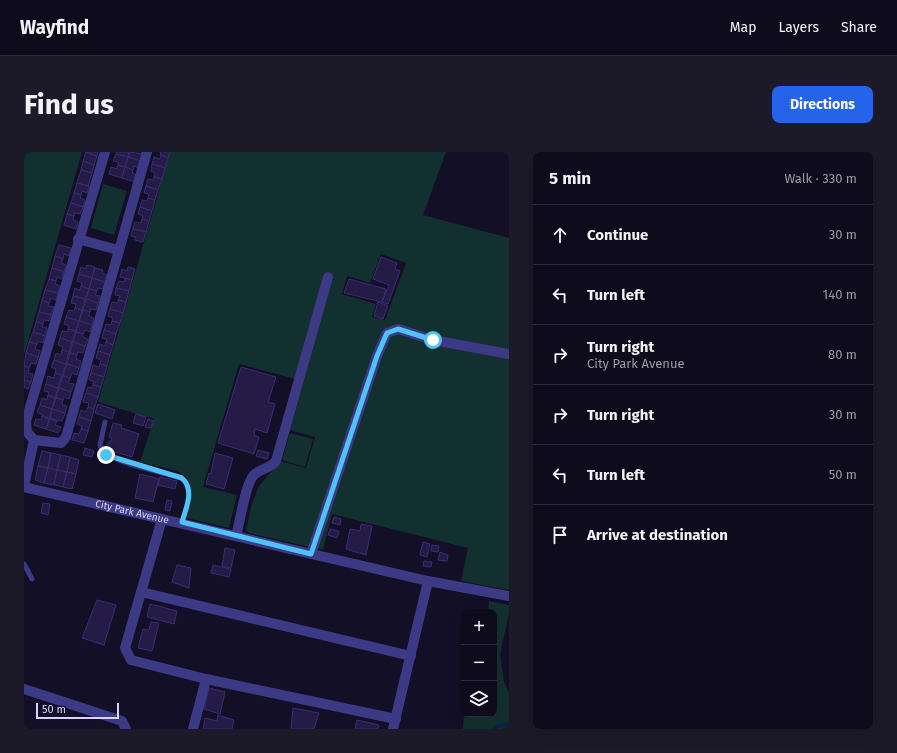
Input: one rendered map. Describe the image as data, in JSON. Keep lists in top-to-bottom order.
{
  "streets": {
    "street": ["City Park Avenue"]
  },
  "scale_bar": "50 m",
  "page": {
    "header": "Wayfind",
    "nav": ["Map", "Layers", "Share"],
    "buttons": "Directions",
    "title": "Find us",
    "heading": ["5 min", "Walk · 330 m"],
    "list": [
      ["Continue", "30 m"],
      ["Turn left", "140 m"],
      ["Turn right", "City Park Avenue", "80 m"],
      ["Turn right", "30 m"],
      ["Turn left", "50 m"],
      "Arrive at destination"
    ],
    "map_buttons": ["+", "−"],
    "scale": "50 m"
  }
}
